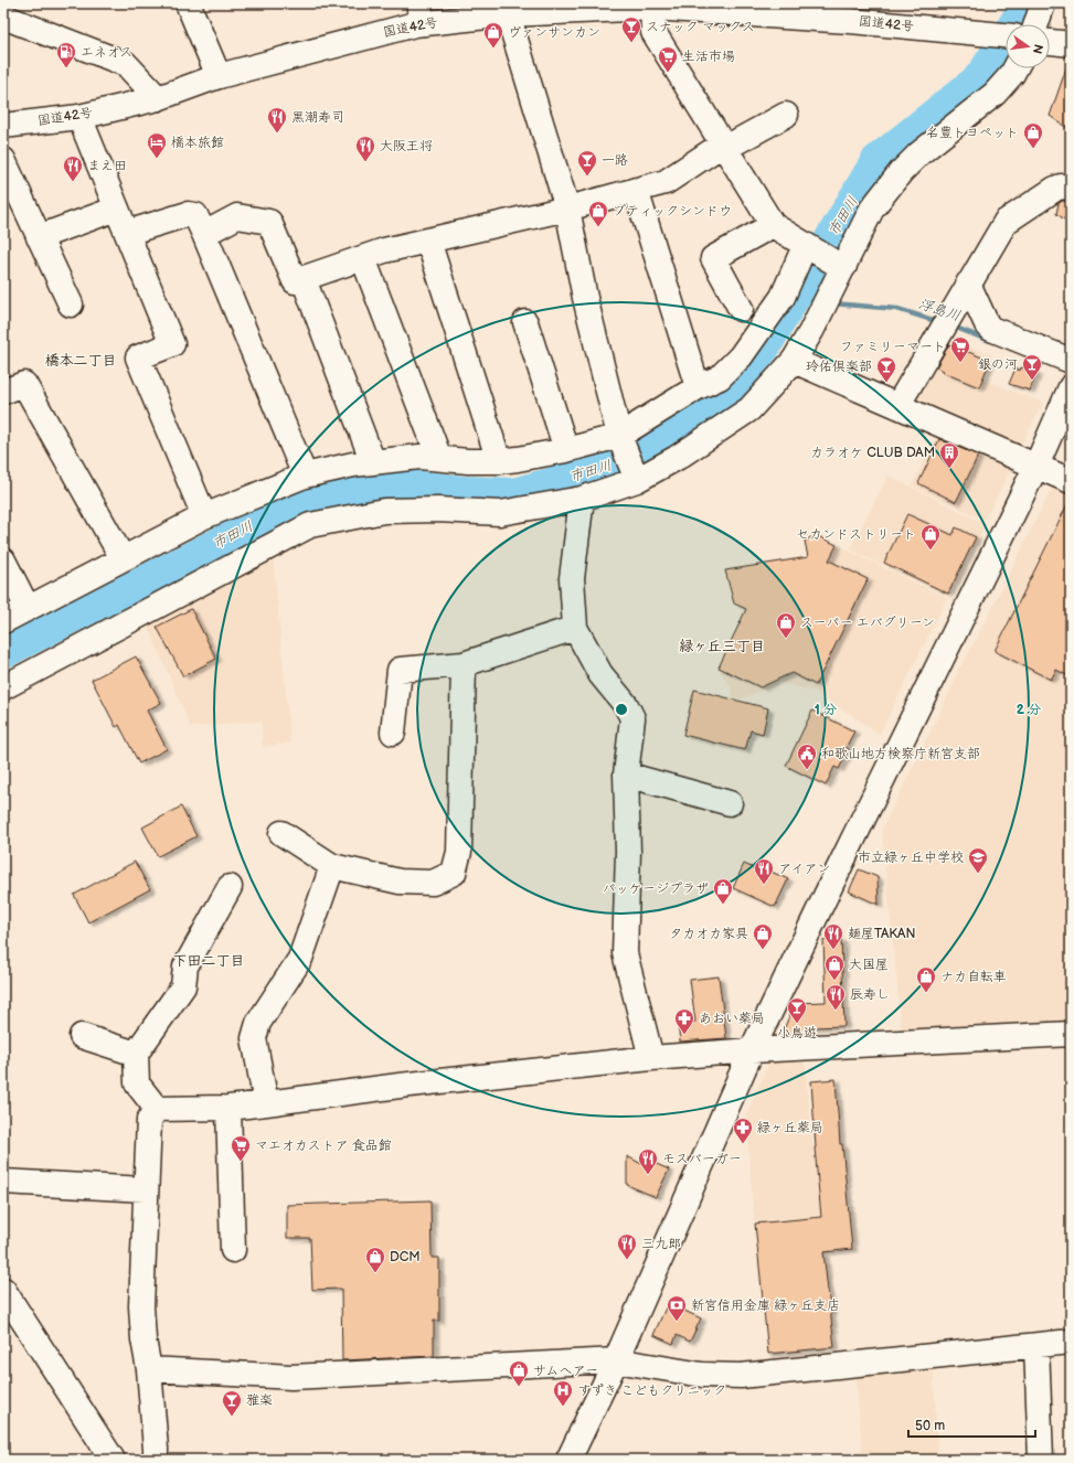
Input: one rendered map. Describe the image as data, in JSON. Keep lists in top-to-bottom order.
{
  "streets": {
    "main road": ["国道42号"]
  },
  "districts": ["橋本二丁目", "緑ヶ丘三丁目", "下田二丁目"],
  "water": ["市田川", "浮島川"],
  "places": {
    "bar": [
      "スナック マックス",
      "一路",
      "銀の河",
      "玲佑倶楽部",
      "小鳥遊",
      "雅楽"
    ],
    "shop": [
      "ヴァンサンカン",
      "名豊トヨペット",
      "ブティックシンドウ",
      "セカンドストリート",
      "スーパー エバグリーン",
      "パッケージプラザ",
      "タカオカ家具",
      "大国屋",
      "ナカ自転車",
      "DCM",
      "サムヘアー"
    ],
    "fuel station": ["エネオス"],
    "supermarket": ["生活市場", "ファミリーマート", "マエオカストア 食品館"],
    "restaurant": [
      "黒潮寿司",
      "大阪王将",
      "まえ田",
      "アイアン",
      "麺屋TAKAN",
      "辰寿し",
      "モスバーガー",
      "三九郎"
    ],
    "hotel": ["橋本旅館"],
    "building": ["カラオケ CLUB DAM"],
    "public building": ["和歌山地方検察庁新宮支部"],
    "school or university": ["市立緑ヶ丘中学校"],
    "pharmacy": ["あおい薬局", "緑ヶ丘薬局"],
    "bank": ["新宮信用金庫 緑ヶ丘支店"],
    "hospital": ["すずき こどもクリニック"]
  },
  "scale_bar": "50 m",
  "north": "right",
  "rings": ["1 分", "2 分"]
}
